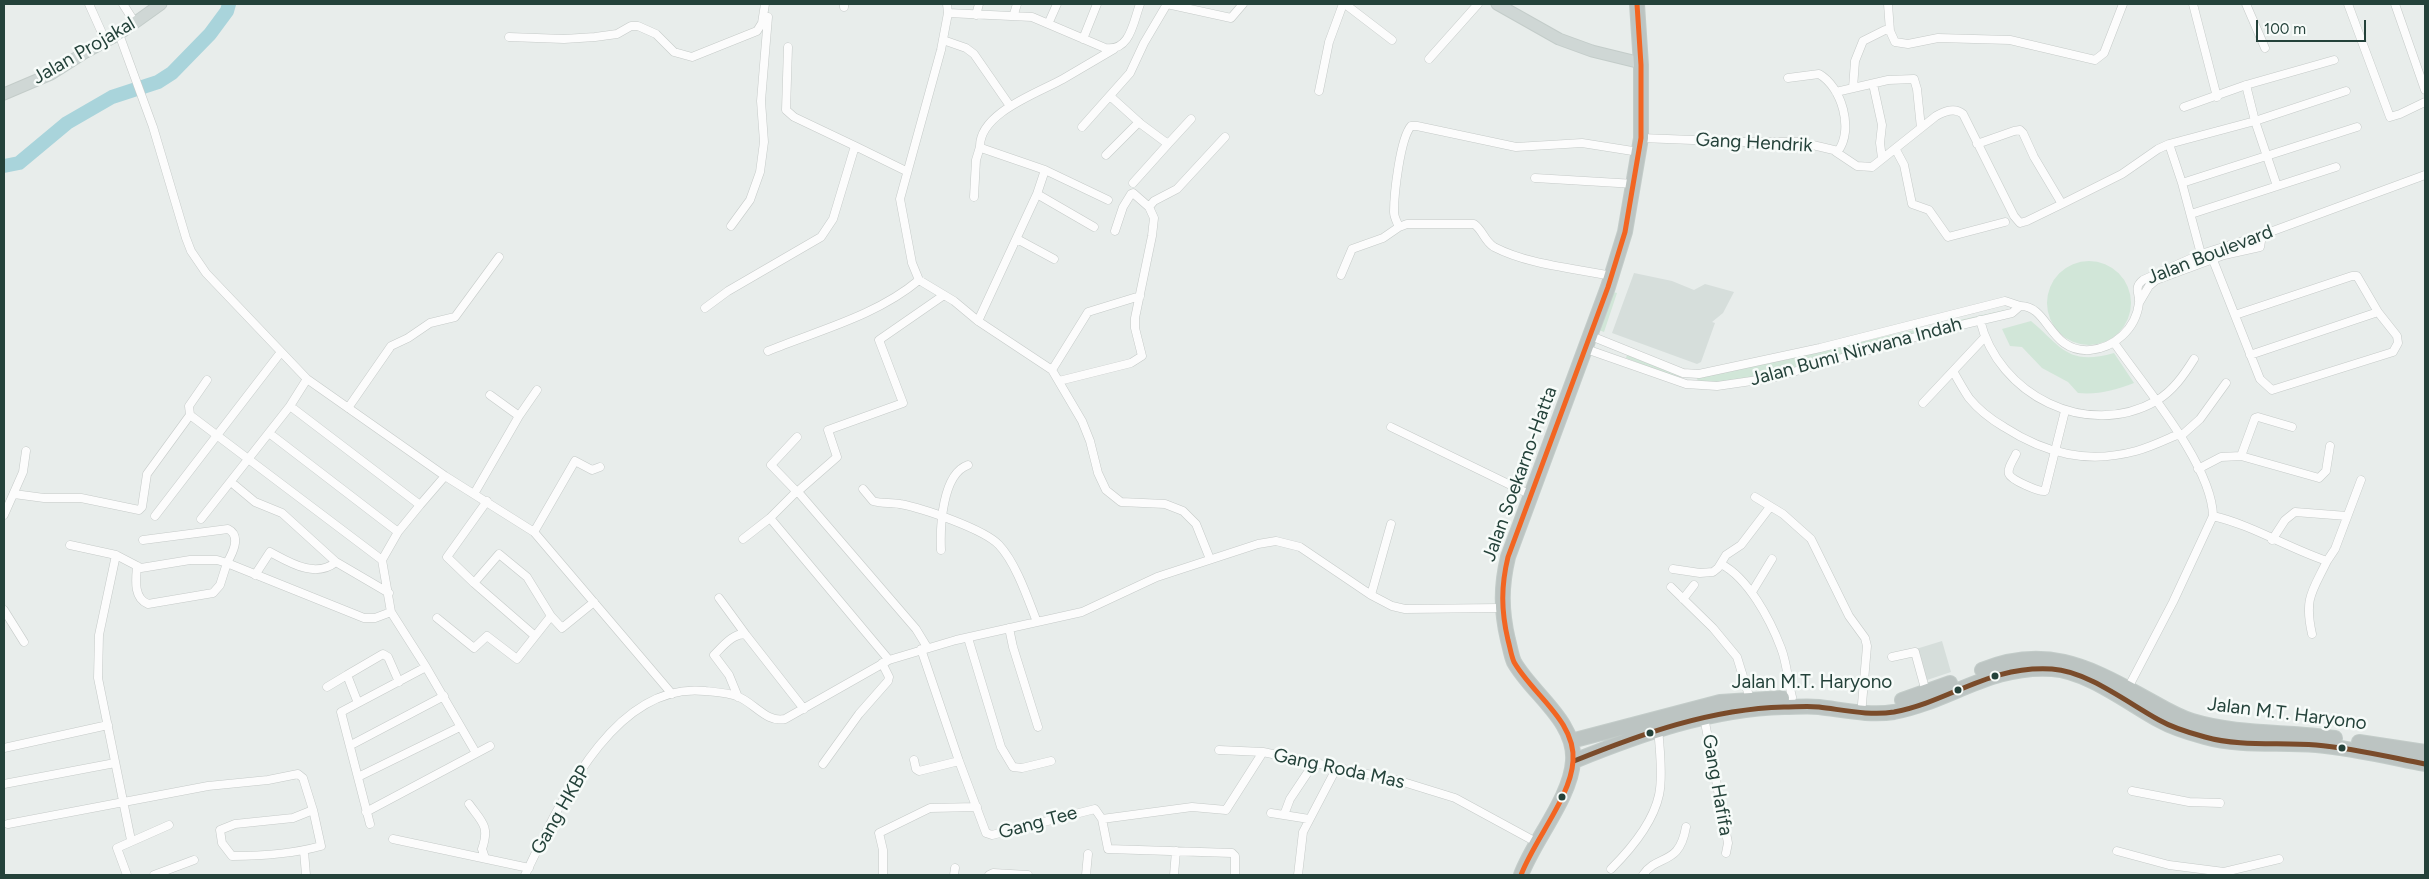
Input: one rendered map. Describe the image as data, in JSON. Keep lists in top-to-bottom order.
{
  "streets": {
    "highway": ["Jalan Soekarno-Hatta", "Jalan M.T. Haryono"],
    "main road": ["Jalan Projakal"],
    "street": [
      "Gang Hendrik",
      "Jalan Boulevard",
      "Jalan Bumi Nirwana Indah",
      "Gang Roda Mas",
      "Gang Hafifa",
      "Gang HKBP",
      "Gang Tee"
    ]
  },
  "crossings": [
    ["Gang Hendrik", "Jalan Soekarno-Hatta"],
    ["Jalan Bumi Nirwana Indah", "Jalan Soekarno-Hatta"],
    ["Jalan Soekarno-Hatta", "Jalan M.T. Haryono"],
    ["Jalan Soekarno-Hatta", "Gang Roda Mas"],
    ["Jalan M.T. Haryono", "Gang Hafifa"],
    ["Gang Roda Mas", "Gang Tee"]
  ],
  "scale_bar": "100 m"
}
